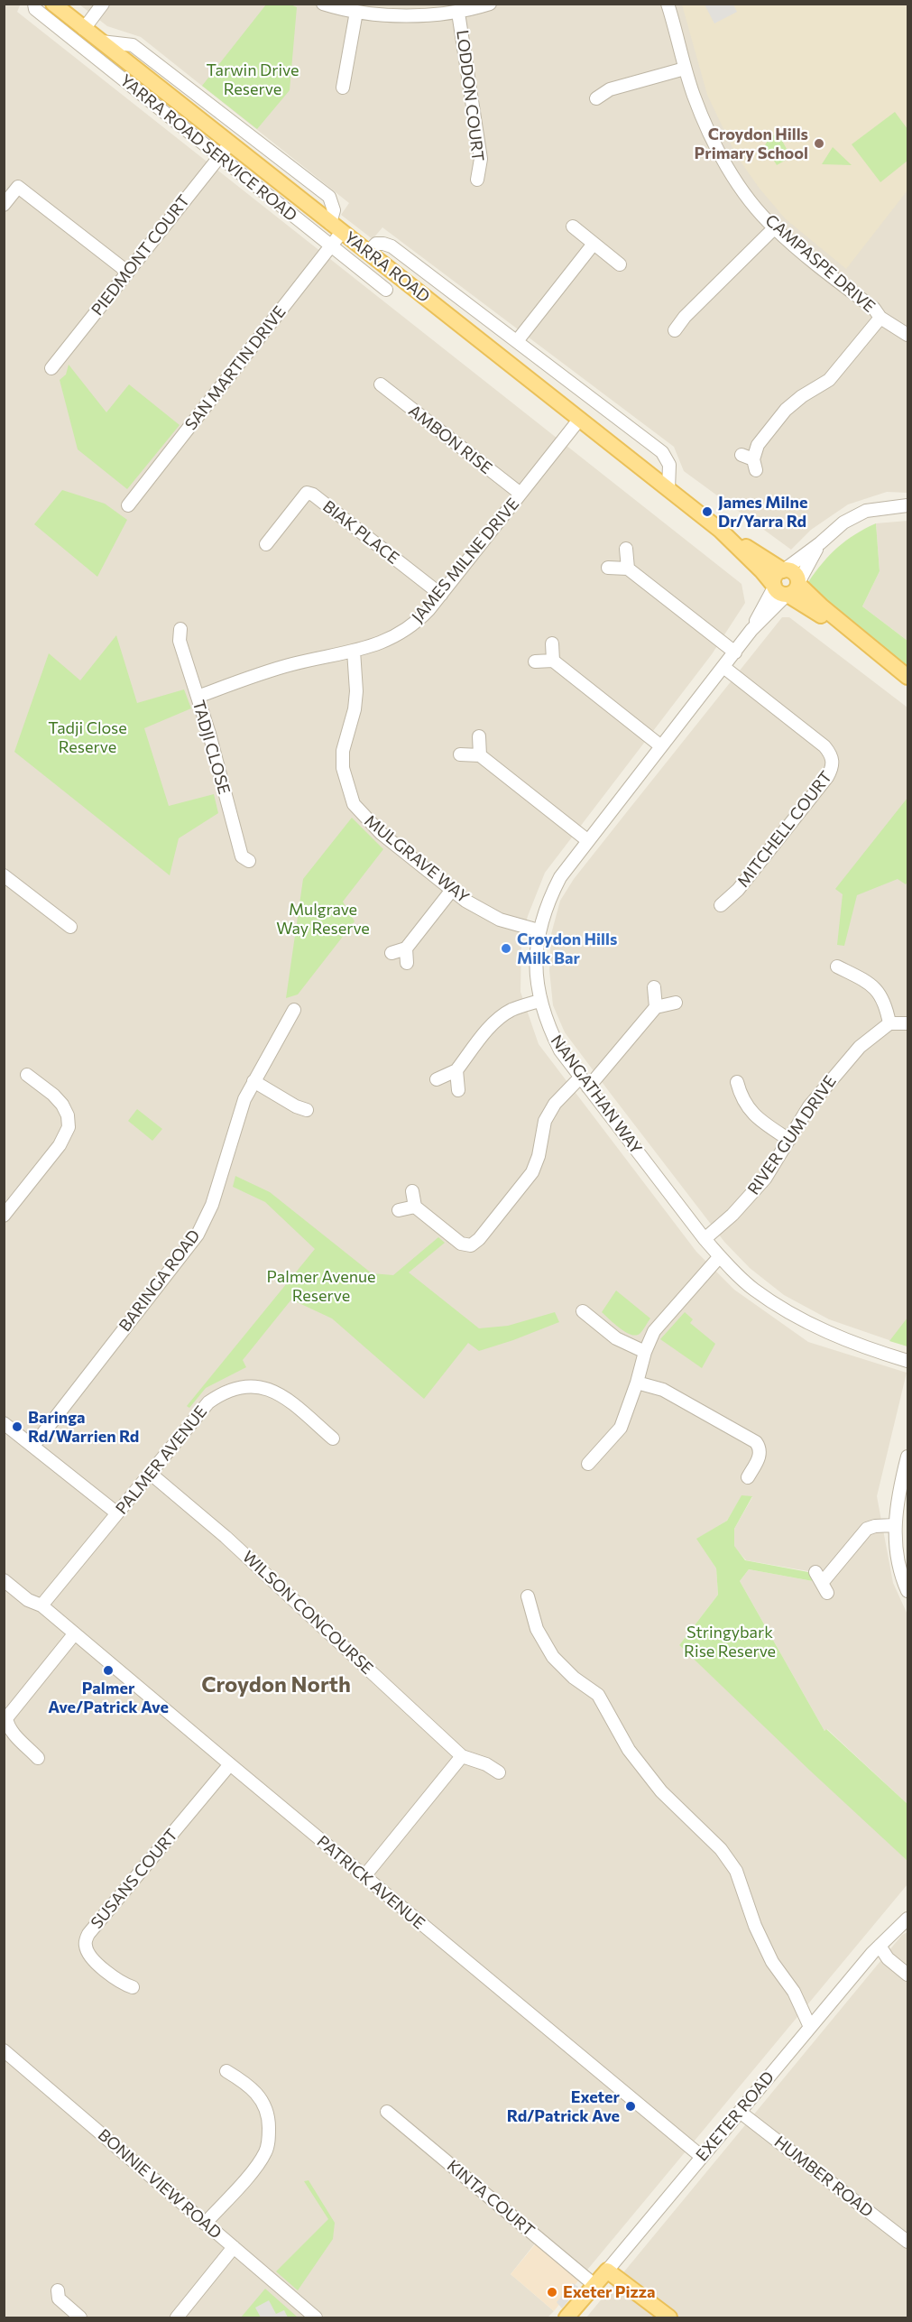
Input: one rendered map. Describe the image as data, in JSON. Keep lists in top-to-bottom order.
{
  "streets": {
    "main road": ["YARRA ROAD", "EXETER ROAD"],
    "street": [
      "LODDON COURT",
      "YARRA ROAD SERVICE ROAD",
      "PIEDMONT COURT",
      "CAMPASPE DRIVE",
      "SAN MARTIN DRIVE",
      "AMBON RISE",
      "BIAK PLACE",
      "JAMES MILNE DRIVE",
      "TADJI CLOSE",
      "MITCHELL COURT",
      "MULGRAVE WAY",
      "NANGATHAN WAY",
      "RIVER GUM DRIVE",
      "BARINGA ROAD",
      "PALMER AVENUE",
      "WILSON CONCOURSE",
      "SUSANS COURT",
      "PATRICK AVENUE",
      "HUMBER ROAD",
      "BONNIE VIEW ROAD",
      "KINTA COURT"
    ]
  },
  "crossings": [
    ["YARRA ROAD SERVICE ROAD", "PIEDMONT COURT"],
    ["YARRA ROAD SERVICE ROAD", "YARRA ROAD"],
    ["YARRA ROAD SERVICE ROAD", "SAN MARTIN DRIVE"],
    ["PIEDMONT COURT", "YARRA ROAD"],
    ["YARRA ROAD", "SAN MARTIN DRIVE"],
    ["YARRA ROAD", "JAMES MILNE DRIVE"],
    ["YARRA ROAD", "NANGATHAN WAY"],
    ["AMBON RISE", "JAMES MILNE DRIVE"],
    ["BIAK PLACE", "JAMES MILNE DRIVE"],
    ["JAMES MILNE DRIVE", "TADJI CLOSE"],
    ["JAMES MILNE DRIVE", "MULGRAVE WAY"],
    ["MITCHELL COURT", "NANGATHAN WAY"],
    ["MULGRAVE WAY", "NANGATHAN WAY"],
    ["NANGATHAN WAY", "RIVER GUM DRIVE"],
    ["PALMER AVENUE", "WILSON CONCOURSE"],
    ["PALMER AVENUE", "PATRICK AVENUE"],
    ["SUSANS COURT", "PATRICK AVENUE"],
    ["PATRICK AVENUE", "EXETER ROAD"],
    ["EXETER ROAD", "HUMBER ROAD"],
    ["EXETER ROAD", "KINTA COURT"]
  ],
  "districts": ["Croydon North"],
  "parks": [
    "Tarwin Drive Reserve",
    "Tadji Close Reserve",
    "Mulgrave Way Reserve",
    "Palmer Avenue Reserve",
    "Stringybark Rise Reserve"
  ],
  "places": [
    "Croydon Hills Primary School",
    "James Milne Dr/Yarra Rd",
    "Croydon Hills Milk Bar",
    "Baringa Rd/Warrien Rd",
    "Palmer Ave/Patrick Ave",
    "Exeter Rd/Patrick Ave",
    "Exeter Pizza"
  ]
}
